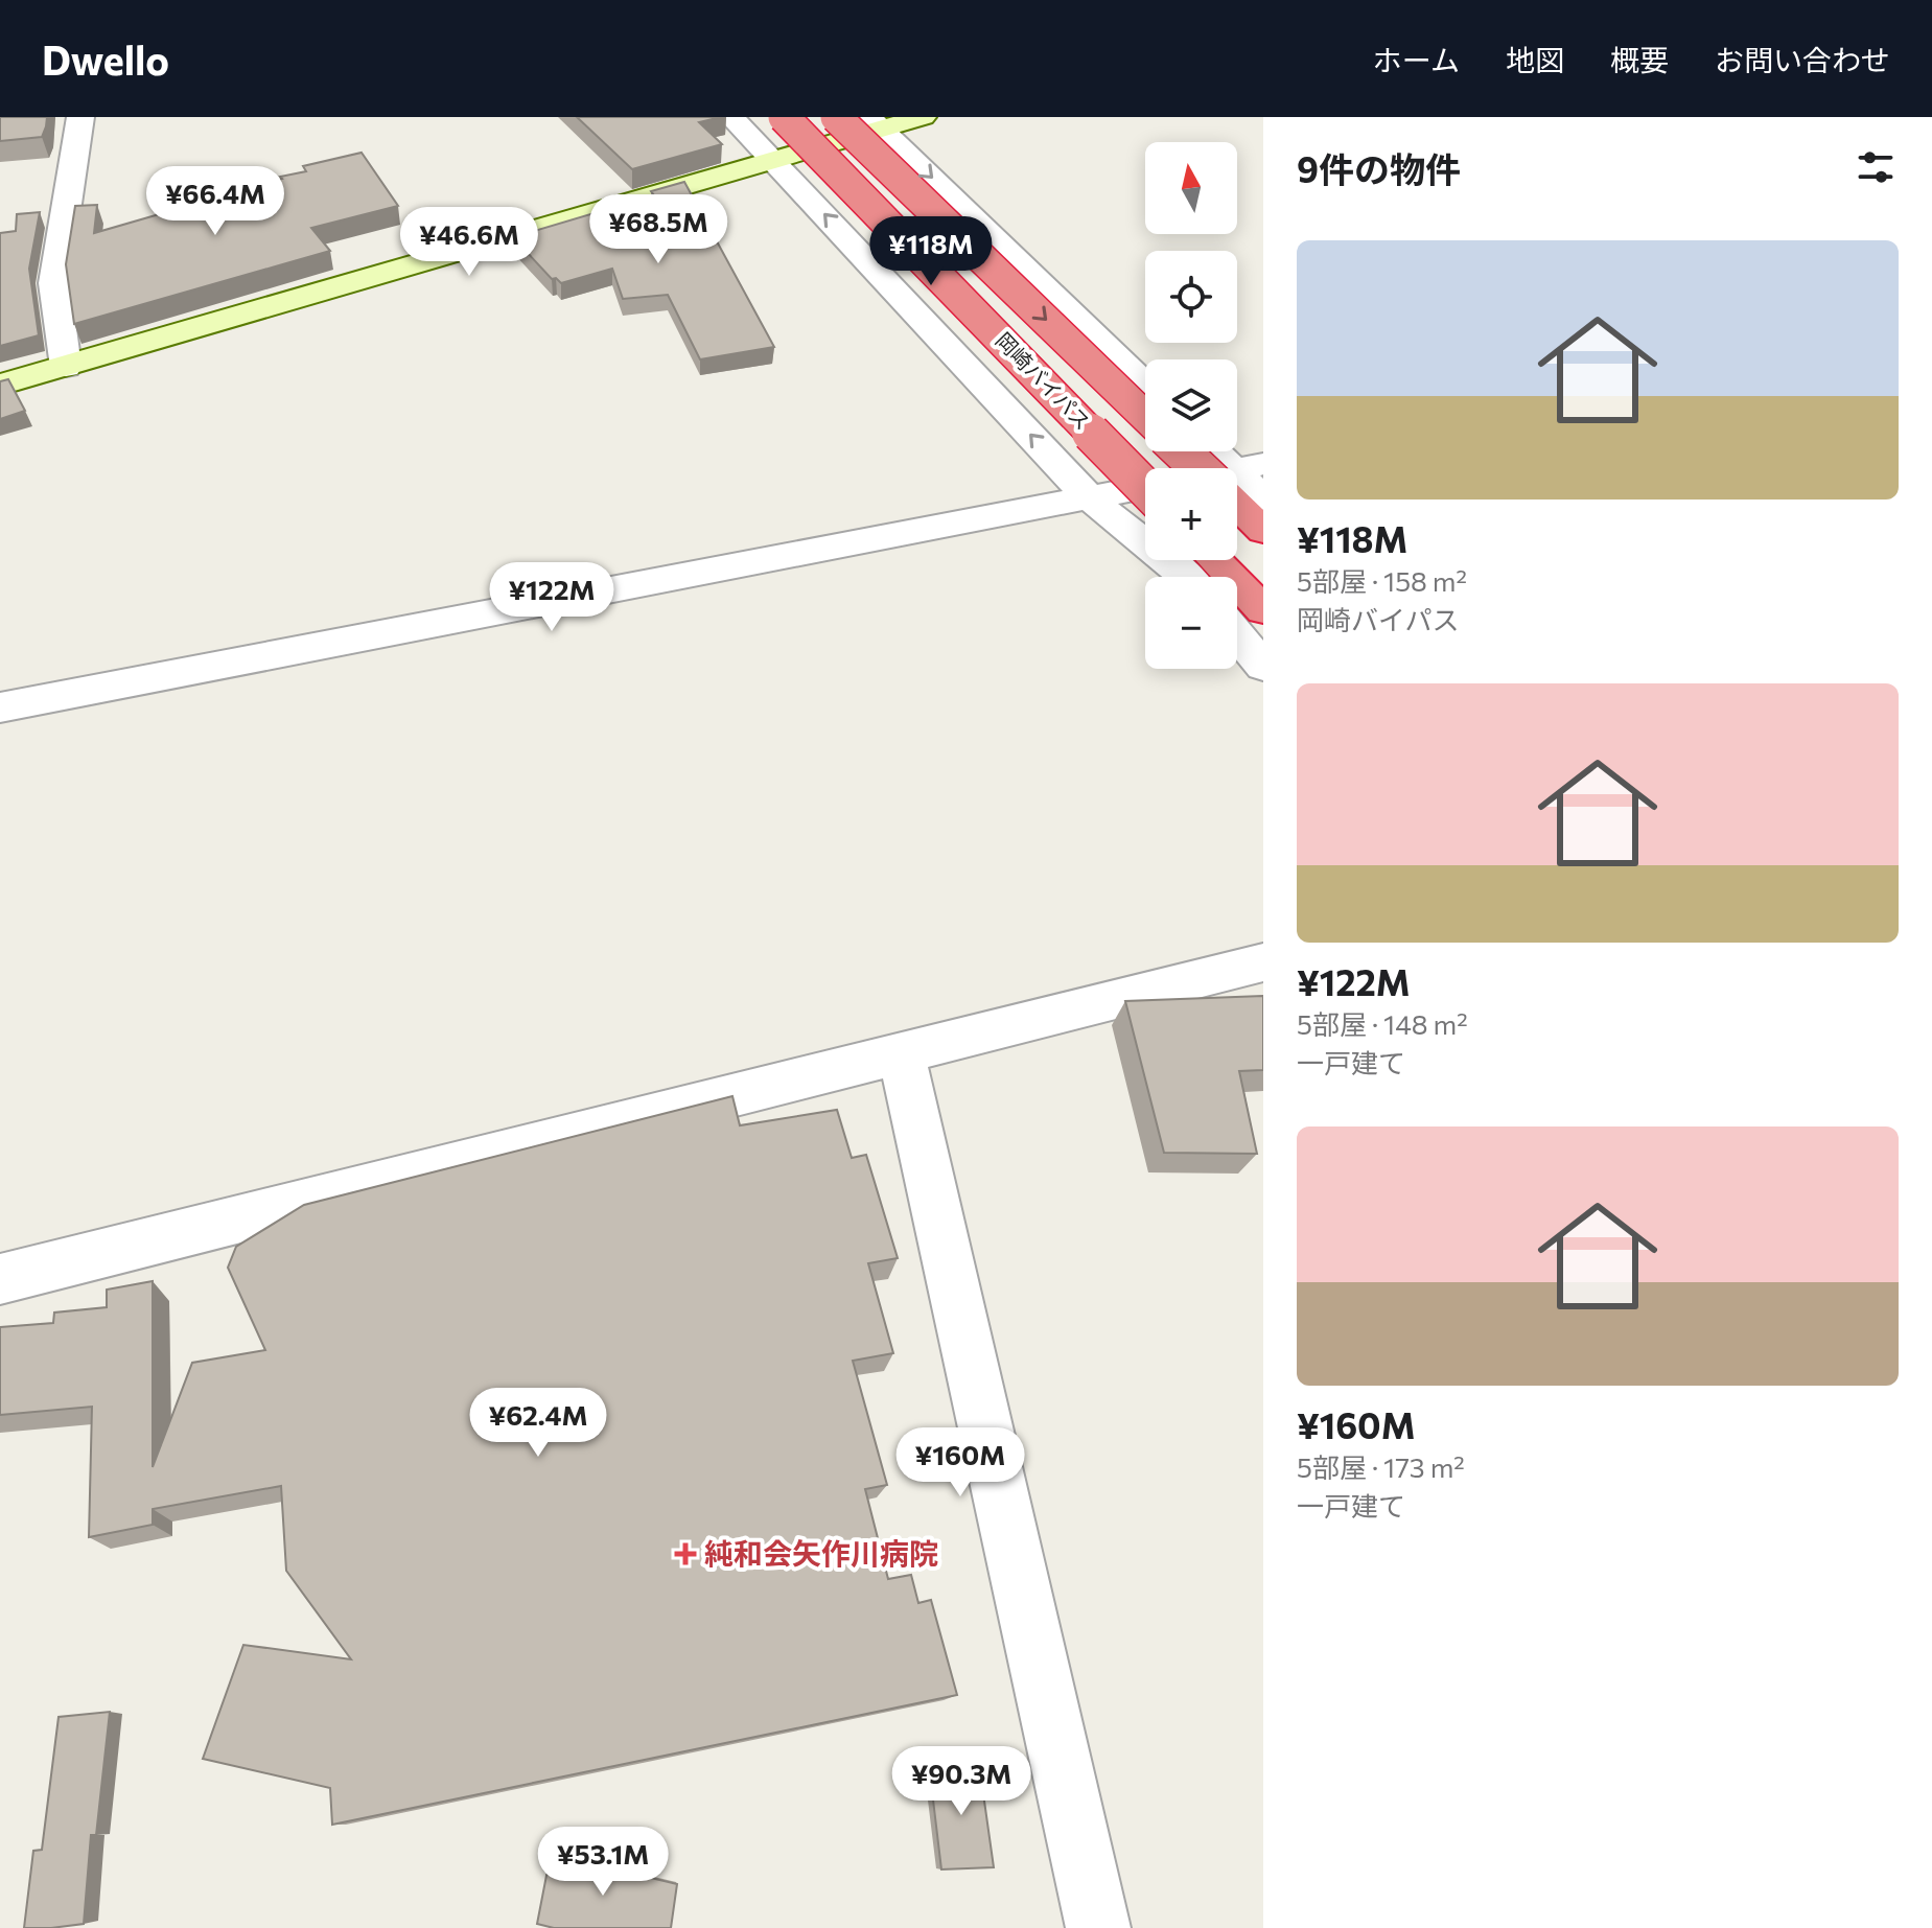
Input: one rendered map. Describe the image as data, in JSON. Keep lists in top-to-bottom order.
{
  "streets": {
    "highway": ["岡崎バイパス"]
  },
  "places": {
    "health": ["純和会矢作川病院"]
  },
  "north": "top",
  "page": {
    "header": "Dwello",
    "nav": [
      "ホーム",
      "地図",
      "概要",
      "お問い合わせ"
    ],
    "heading": "9件の物件",
    "map_buttons": ["+", "−"],
    "price": [
      "¥66.4M",
      "¥68.5M",
      "¥46.6M",
      "¥118M",
      "¥122M",
      "¥62.4M",
      "¥160M",
      "¥90.3M",
      "¥53.1M"
    ],
    "list": [
      {
        "name": "¥118M",
        "note": "5部屋 · 158 m² · 岡崎バイパス"
      },
      {
        "name": "¥122M",
        "note": "5部屋 · 148 m² · 一戸建て"
      },
      {
        "name": "¥160M",
        "note": "5部屋 · 173 m² · 一戸建て"
      }
    ]
  }
}
